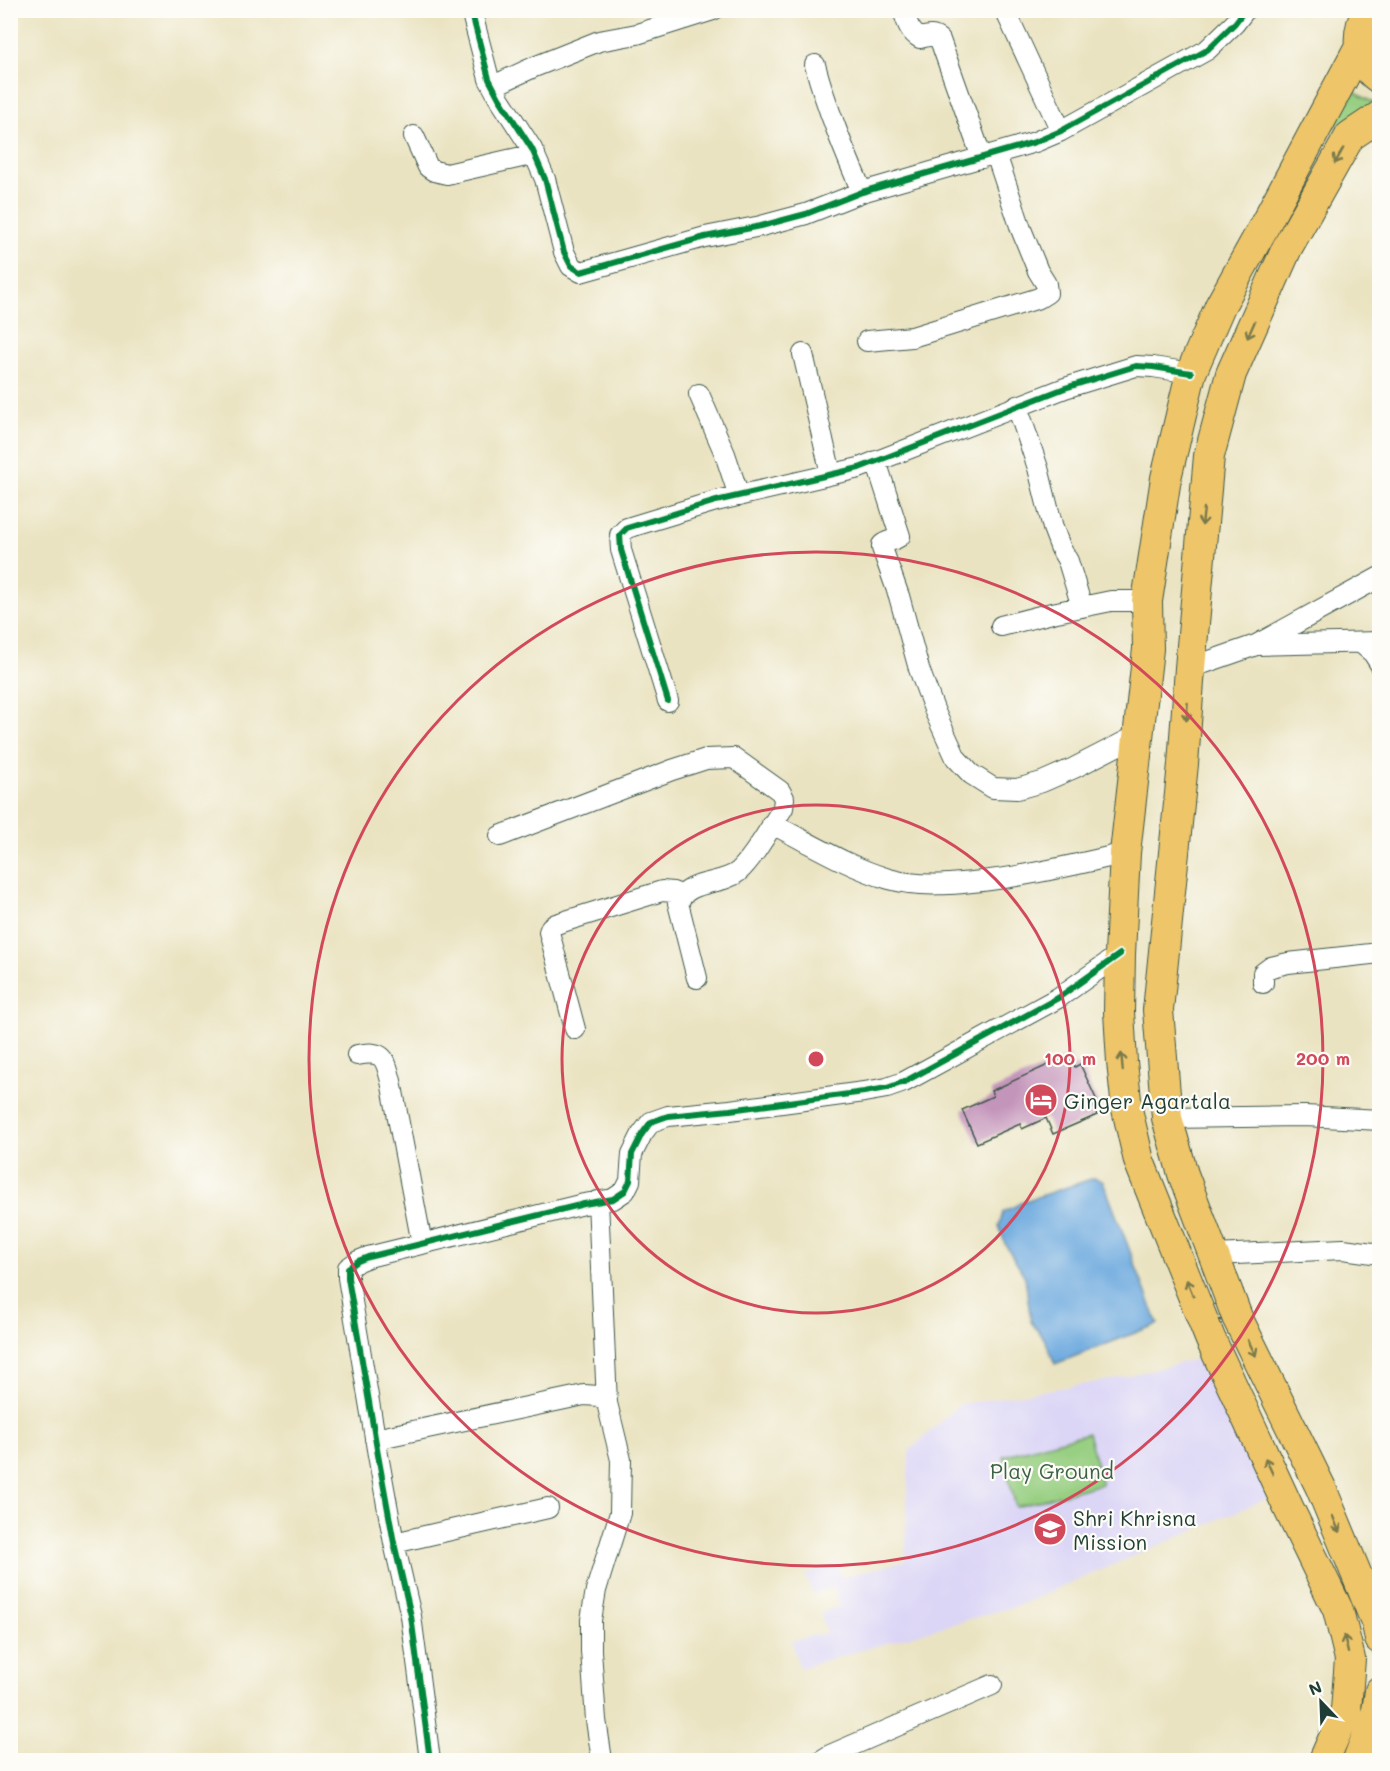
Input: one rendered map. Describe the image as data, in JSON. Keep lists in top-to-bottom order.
{
  "parks": ["Play Ground"],
  "places": {
    "hotel": ["Ginger Agartala"],
    "school or university": ["Shri Khrisna Mission"]
  },
  "north": "top left",
  "rings": ["100 m", "200 m"]
}
